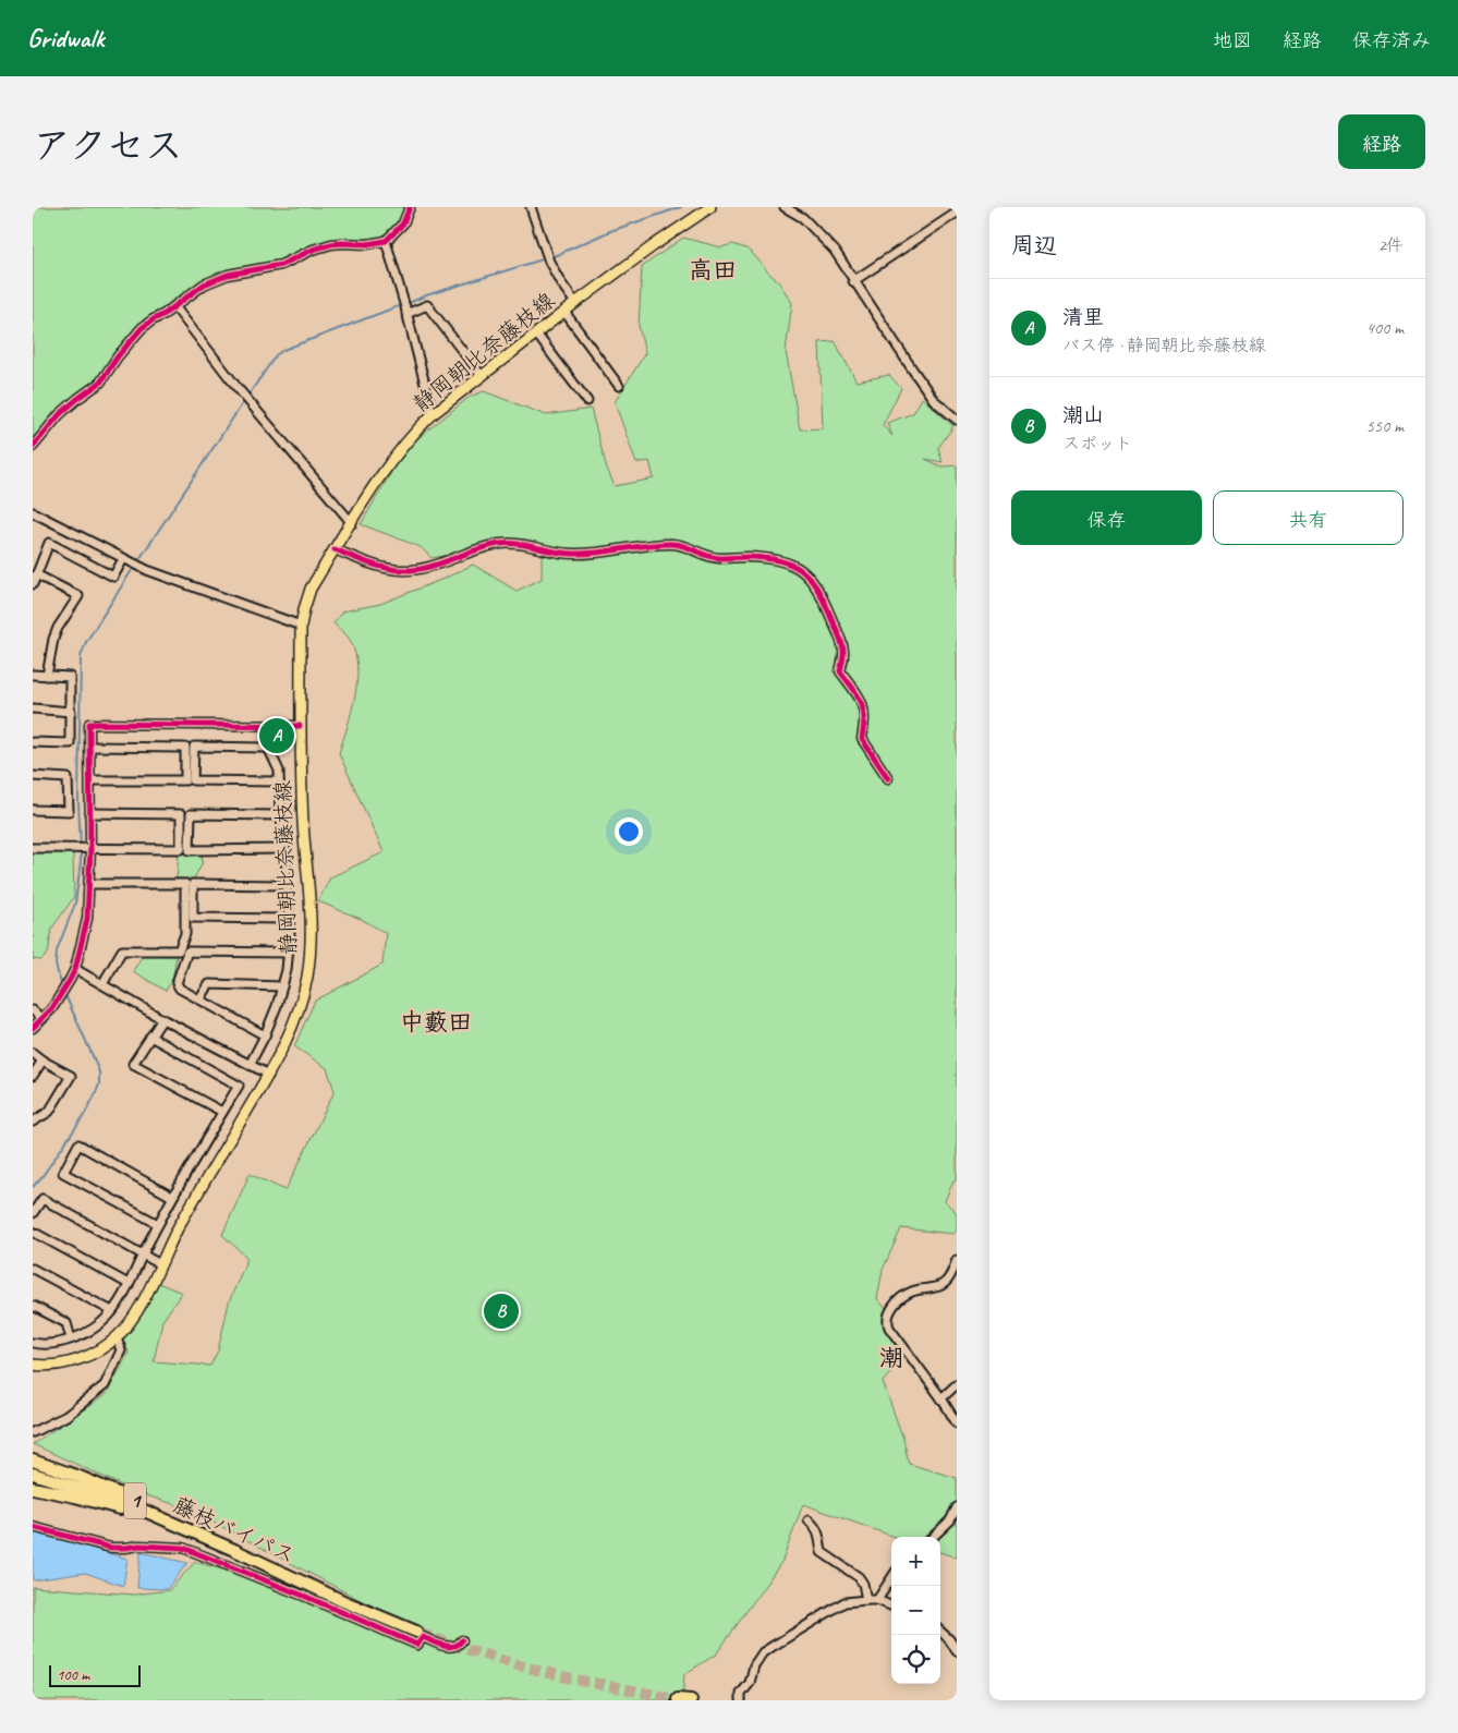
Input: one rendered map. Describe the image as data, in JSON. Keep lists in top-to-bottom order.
{
  "streets": {
    "highway": ["1", "藤枝バイパス"],
    "main road": ["静岡朝比奈藤枝線"]
  },
  "crossings": [
    ["1", "藤枝バイパス"]
  ],
  "districts": ["高田", "中藪田", "潮"],
  "scale_bar": "100 m",
  "page": {
    "header": "Gridwalk",
    "nav": ["地図", "経路", "保存済み"],
    "title": "アクセス",
    "buttons": [
      "経路",
      ["保存", "共有"]
    ],
    "heading": ["周辺", "2件"],
    "list": [
      {
        "mark": "A",
        "name": "清里",
        "note": "バス停 · 静岡朝比奈藤枝線",
        "value": "400 m"
      },
      {
        "mark": "B",
        "name": "潮山",
        "note": "スポット",
        "value": "550 m"
      }
    ],
    "pins": ["A", "B"],
    "map_buttons": ["+", "−"],
    "scale": "100 m"
  }
}
